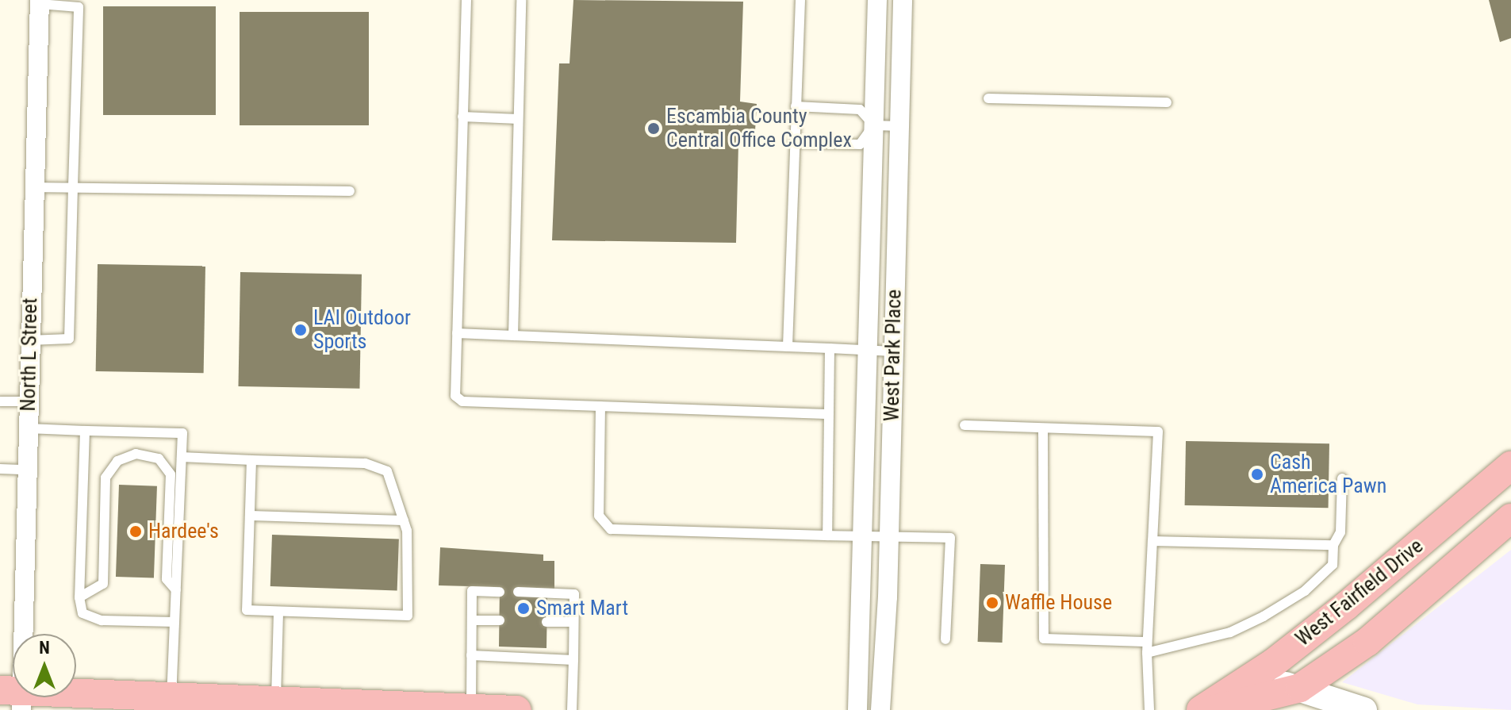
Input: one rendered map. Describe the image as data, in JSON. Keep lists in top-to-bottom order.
{
  "streets": {
    "main road": ["West Fairfield Drive"],
    "street": ["North L Street", "West Park Place"]
  },
  "places": [
    "Escambia County Central Office Complex",
    "LAI Outdoor Sports",
    "Cash America Pawn",
    "Hardee's",
    "Waffle House",
    "Smart Mart"
  ],
  "north": "top"
}
